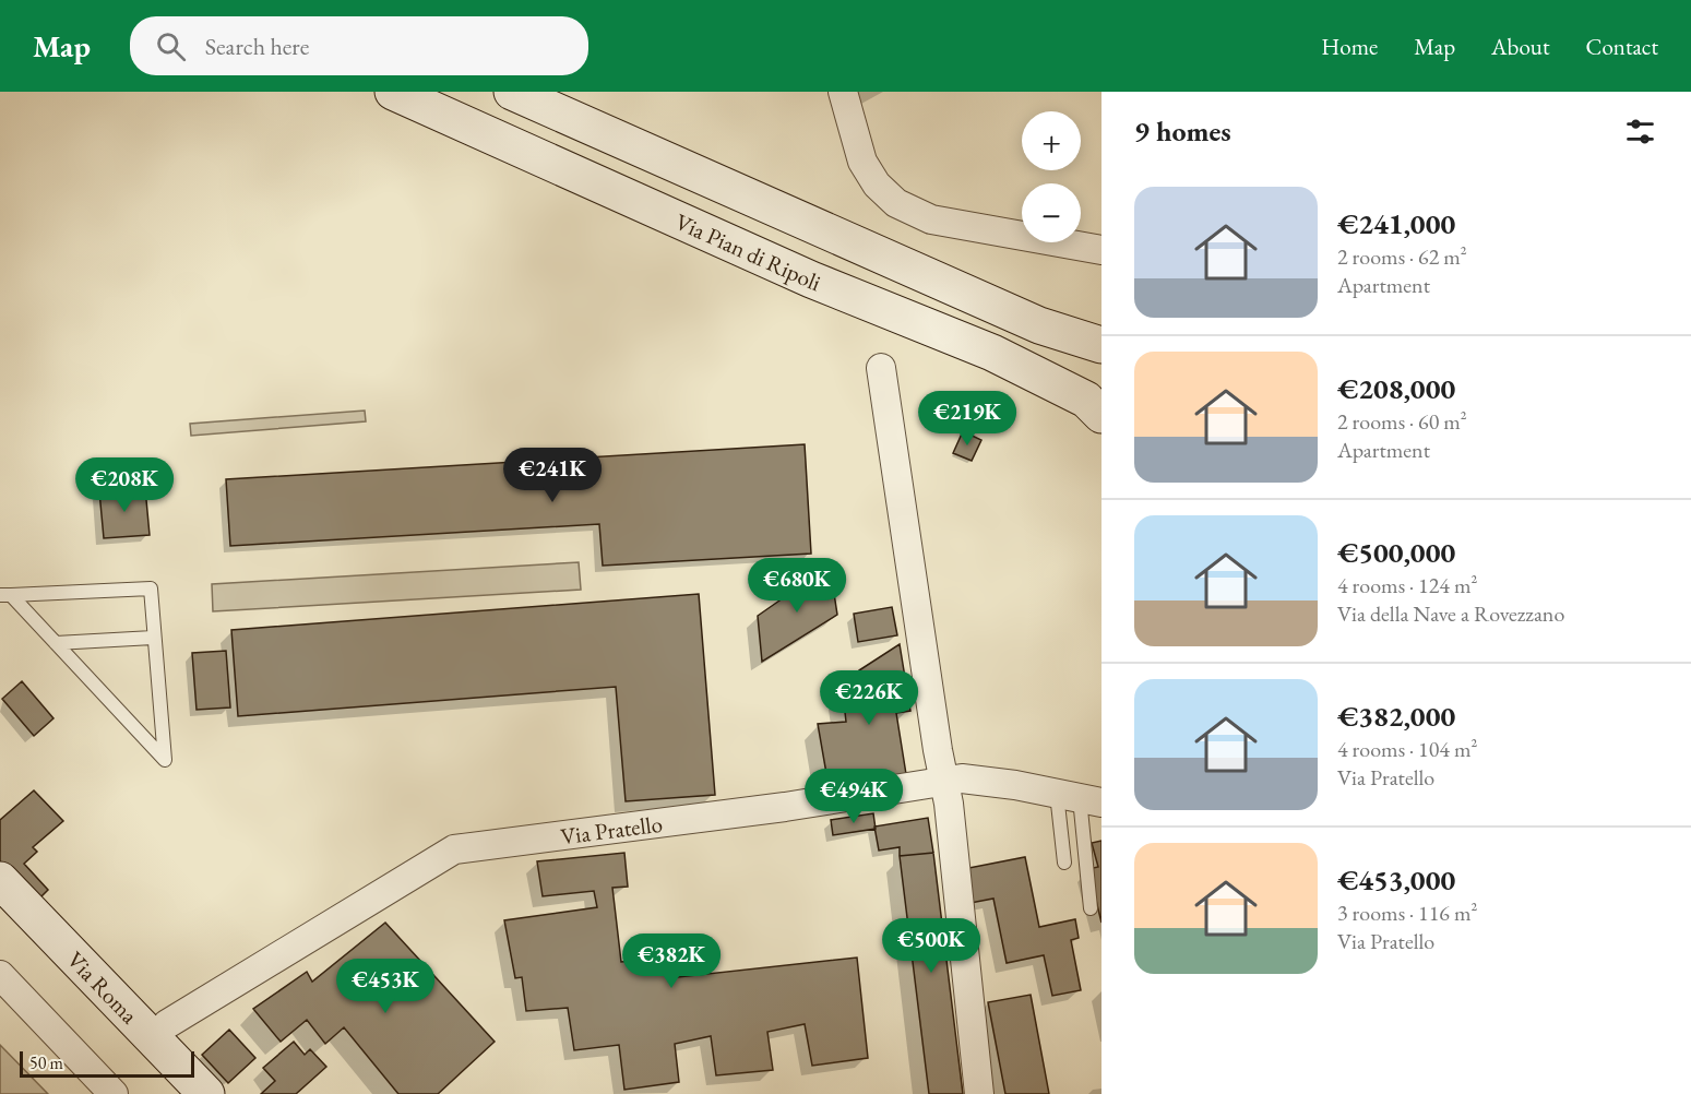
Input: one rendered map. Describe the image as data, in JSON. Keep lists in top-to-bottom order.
{
  "streets": {
    "main road": ["Via Pian di Ripoli", "Via Roma"],
    "street": ["Via Pratello"]
  },
  "scale_bar": "50 m",
  "page": {
    "header": "Map",
    "search": "Search here",
    "nav": [
      "Home",
      "Map",
      "About",
      "Contact"
    ],
    "heading": "9 homes",
    "map_buttons": ["+", "−"],
    "list": [
      {
        "name": "€241,000",
        "note": "2 rooms · 62 m² · Apartment"
      },
      {
        "name": "€208,000",
        "note": "2 rooms · 60 m² · Apartment"
      },
      {
        "name": "€500,000",
        "note": "4 rooms · 124 m² · Via della Nave a Rovezzano"
      },
      {
        "name": "€382,000",
        "note": "4 rooms · 104 m² · Via Pratello"
      },
      {
        "name": "€453,000",
        "note": "3 rooms · 116 m² · Via Pratello"
      }
    ],
    "price": [
      "€219K",
      "€241K",
      "€208K",
      "€680K",
      "€226K",
      "€494K",
      "€500K",
      "€382K",
      "€453K"
    ],
    "scale": "50 m"
  }
}
